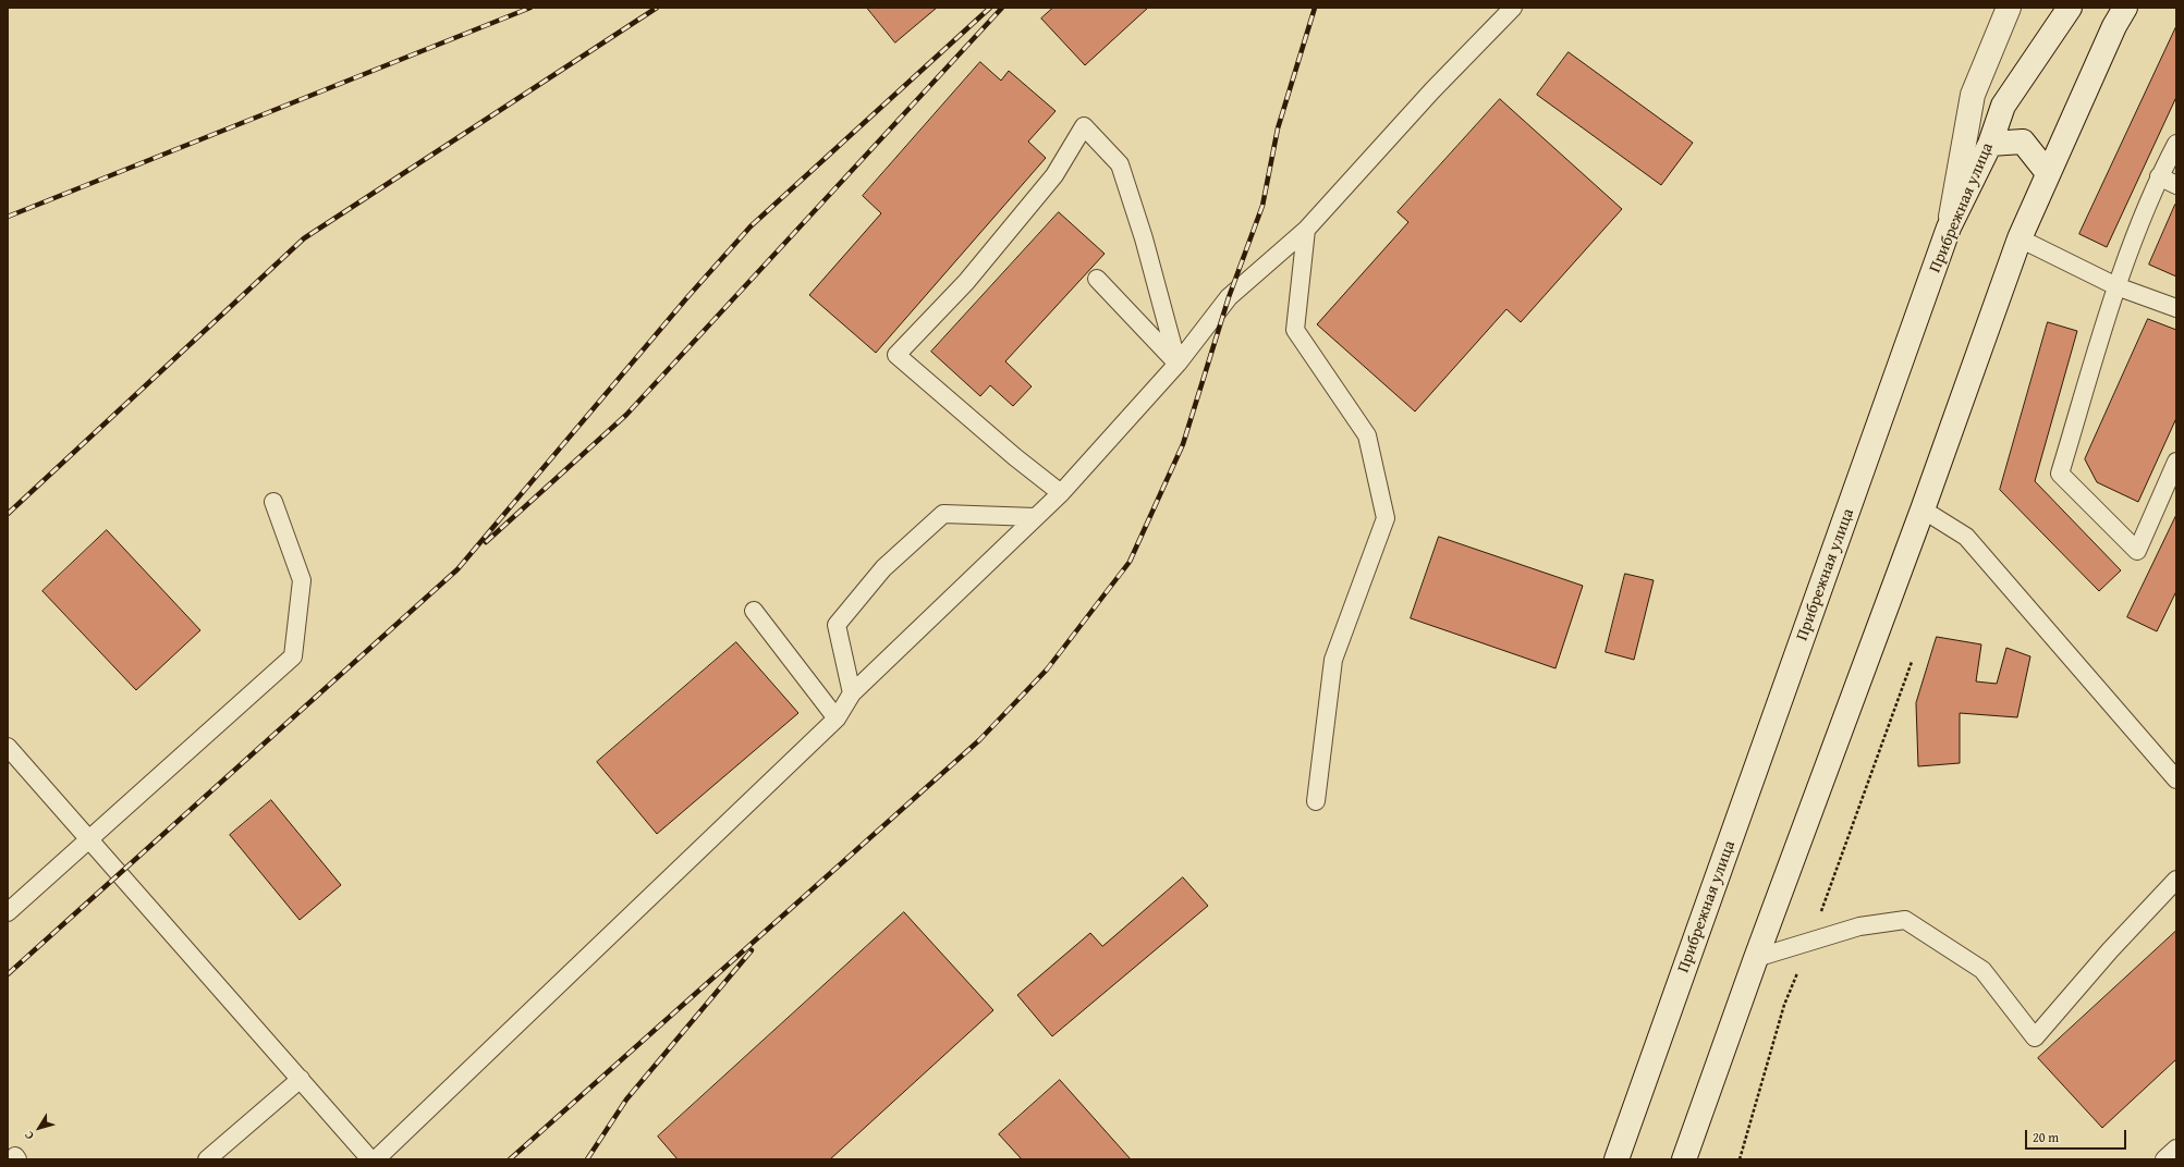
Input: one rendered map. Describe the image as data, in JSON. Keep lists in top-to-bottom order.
{
  "streets": {
    "main road": ["Прибрежная улица"]
  },
  "scale_bar": "20 m",
  "north": "bottom left"
}
